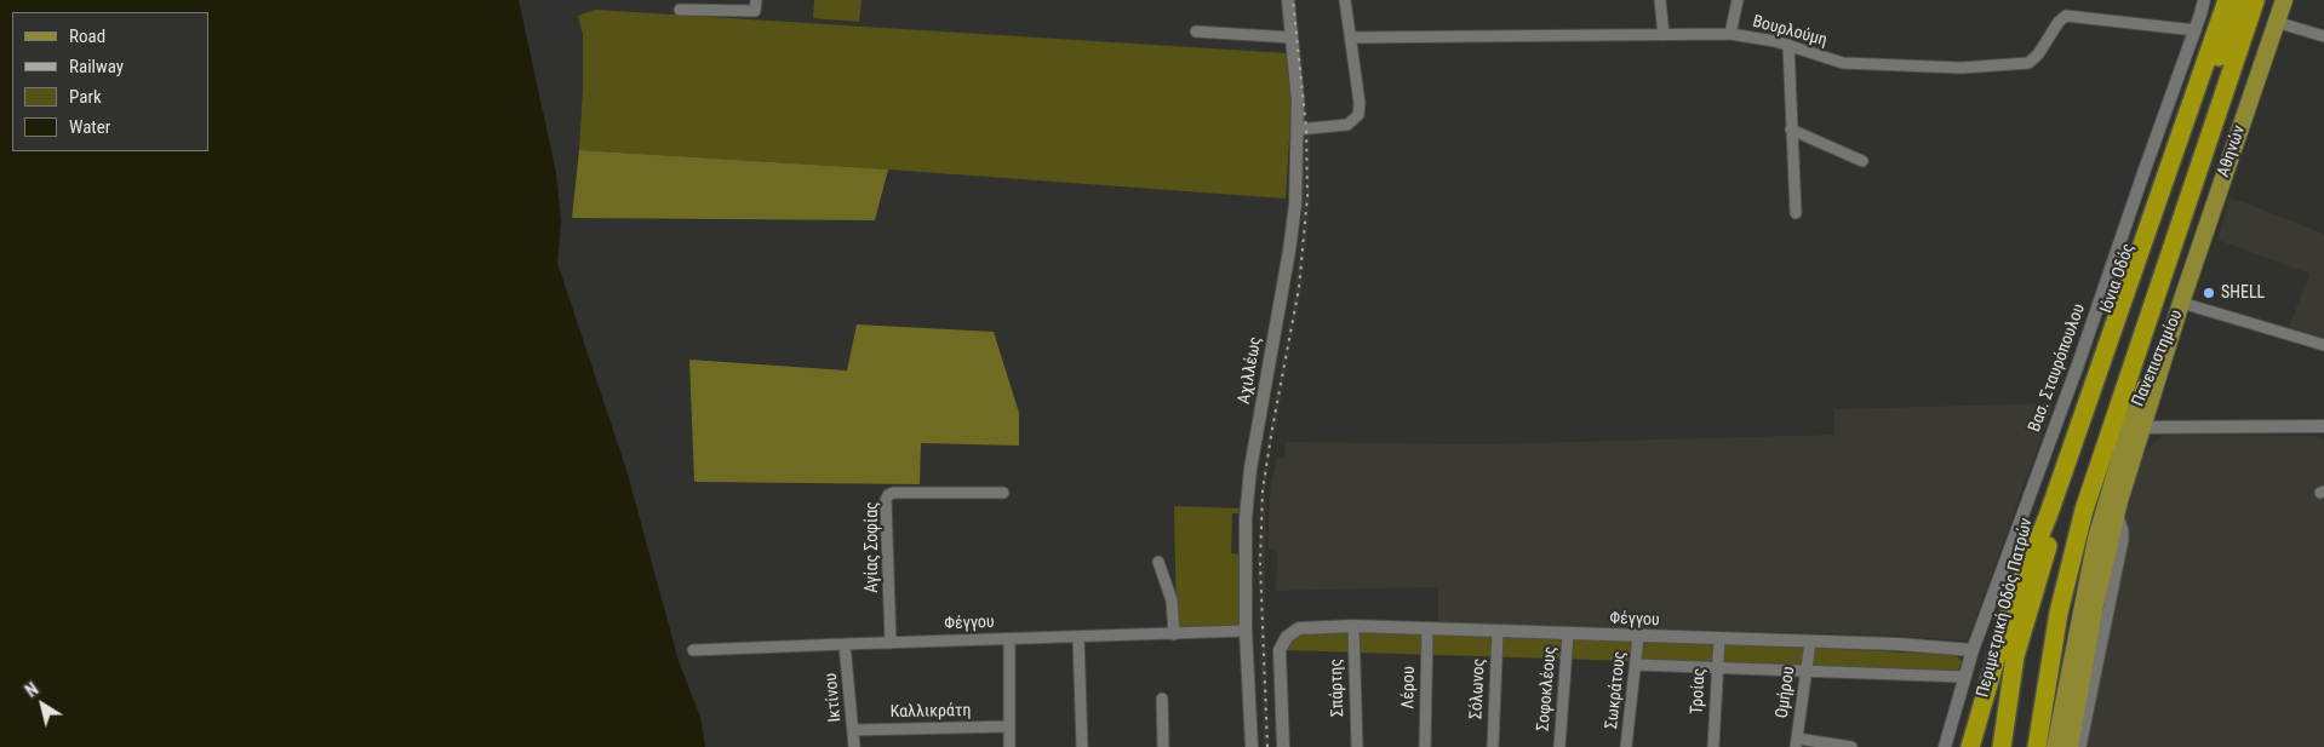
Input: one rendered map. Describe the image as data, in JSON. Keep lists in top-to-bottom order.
{
  "streets": {
    "highway": ["Ιόνια Οδός", "Περιμετρική Οδός Πατρών"],
    "main road": ["Αθηνών", "Πανεπιστημίου"],
    "street": [
      "Βουρλούμη",
      "Βασ. Σταυρόπουλου",
      "Αχιλλέως",
      "Αγίας Σοφίας",
      "Φέγγου",
      "Σπάρτης",
      "Λέρου",
      "Σόλωνος",
      "Σοφοκλέους",
      "Σωκράτους",
      "Τροίας",
      "Ομήρου",
      "Ικτίνου",
      "Καλλικράτη"
    ]
  },
  "crossings": [
    ["Βουρλούμη", "Βασ. Σταυρόπουλου"],
    ["Αθηνών", "Πανεπιστημίου"],
    ["Ιόνια Οδός", "Περιμετρική Οδός Πατρών"],
    ["Βασ. Σταυρόπουλου", "Φέγγου"],
    ["Αχιλλέως", "Φέγγου"],
    ["Αγίας Σοφίας", "Φέγγου"],
    ["Φέγγου", "Σπάρτης"],
    ["Φέγγου", "Λέρου"],
    ["Φέγγου", "Σόλωνος"],
    ["Φέγγου", "Σοφοκλέους"],
    ["Φέγγου", "Σωκράτους"],
    ["Φέγγου", "Τροίας"],
    ["Φέγγου", "Ομήρου"],
    ["Φέγγου", "Ικτίνου"],
    ["Ικτίνου", "Καλλικράτη"]
  ],
  "places": ["SHELL"],
  "legend": [
    "Road",
    "Railway",
    "Park",
    "Water"
  ],
  "north": "top left"
}
